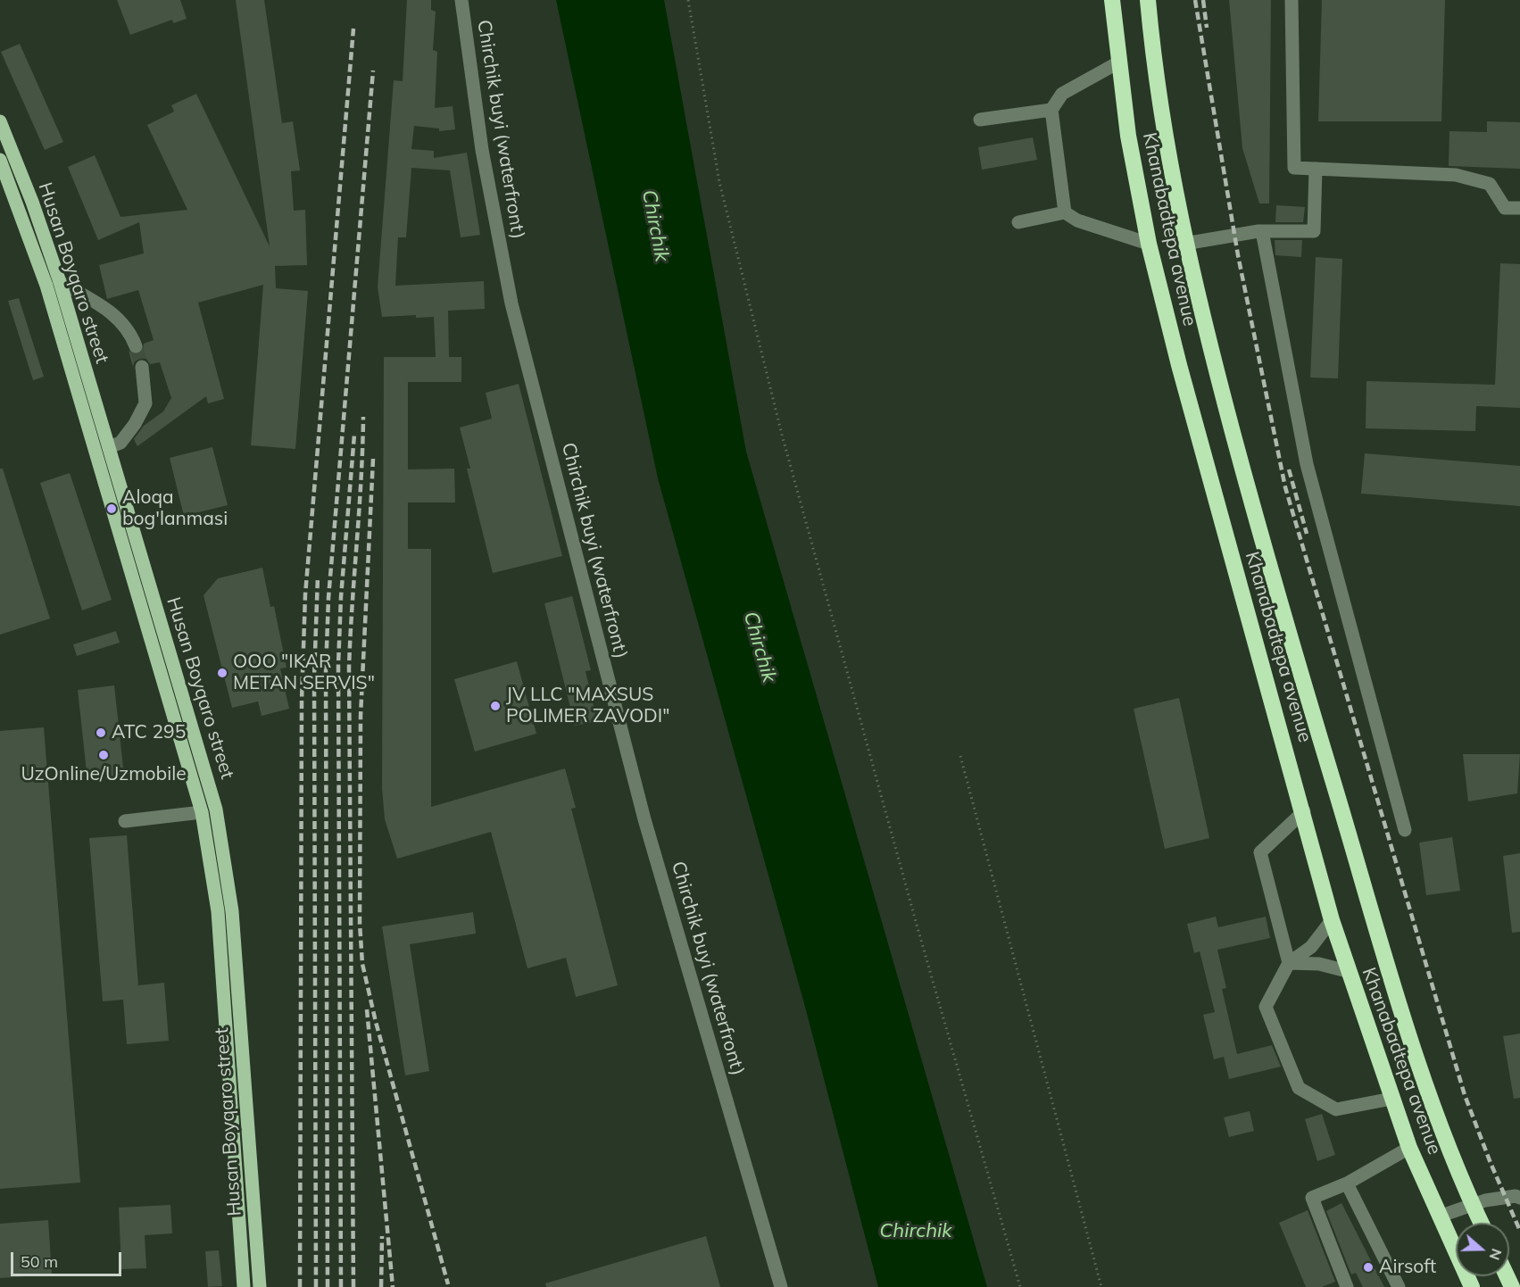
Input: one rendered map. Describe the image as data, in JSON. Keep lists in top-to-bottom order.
{
  "streets": {
    "highway": ["Khanabadtepa avenue"],
    "main road": ["Husan Boyqaro street"],
    "street": ["Chirchik buyi (waterfront)"]
  },
  "water": ["Chirchik"],
  "places": [
    "Aloqa bog'lanmasi",
    "OOO \"IKAR METAN SERVIS\"",
    "JV LLC \"MAXSUS POLIMER ZAVODI\"",
    "ATC 295",
    "UzOnline/Uzmobile",
    "Airsoft"
  ],
  "scale_bar": "50 m",
  "north": "right"
}
